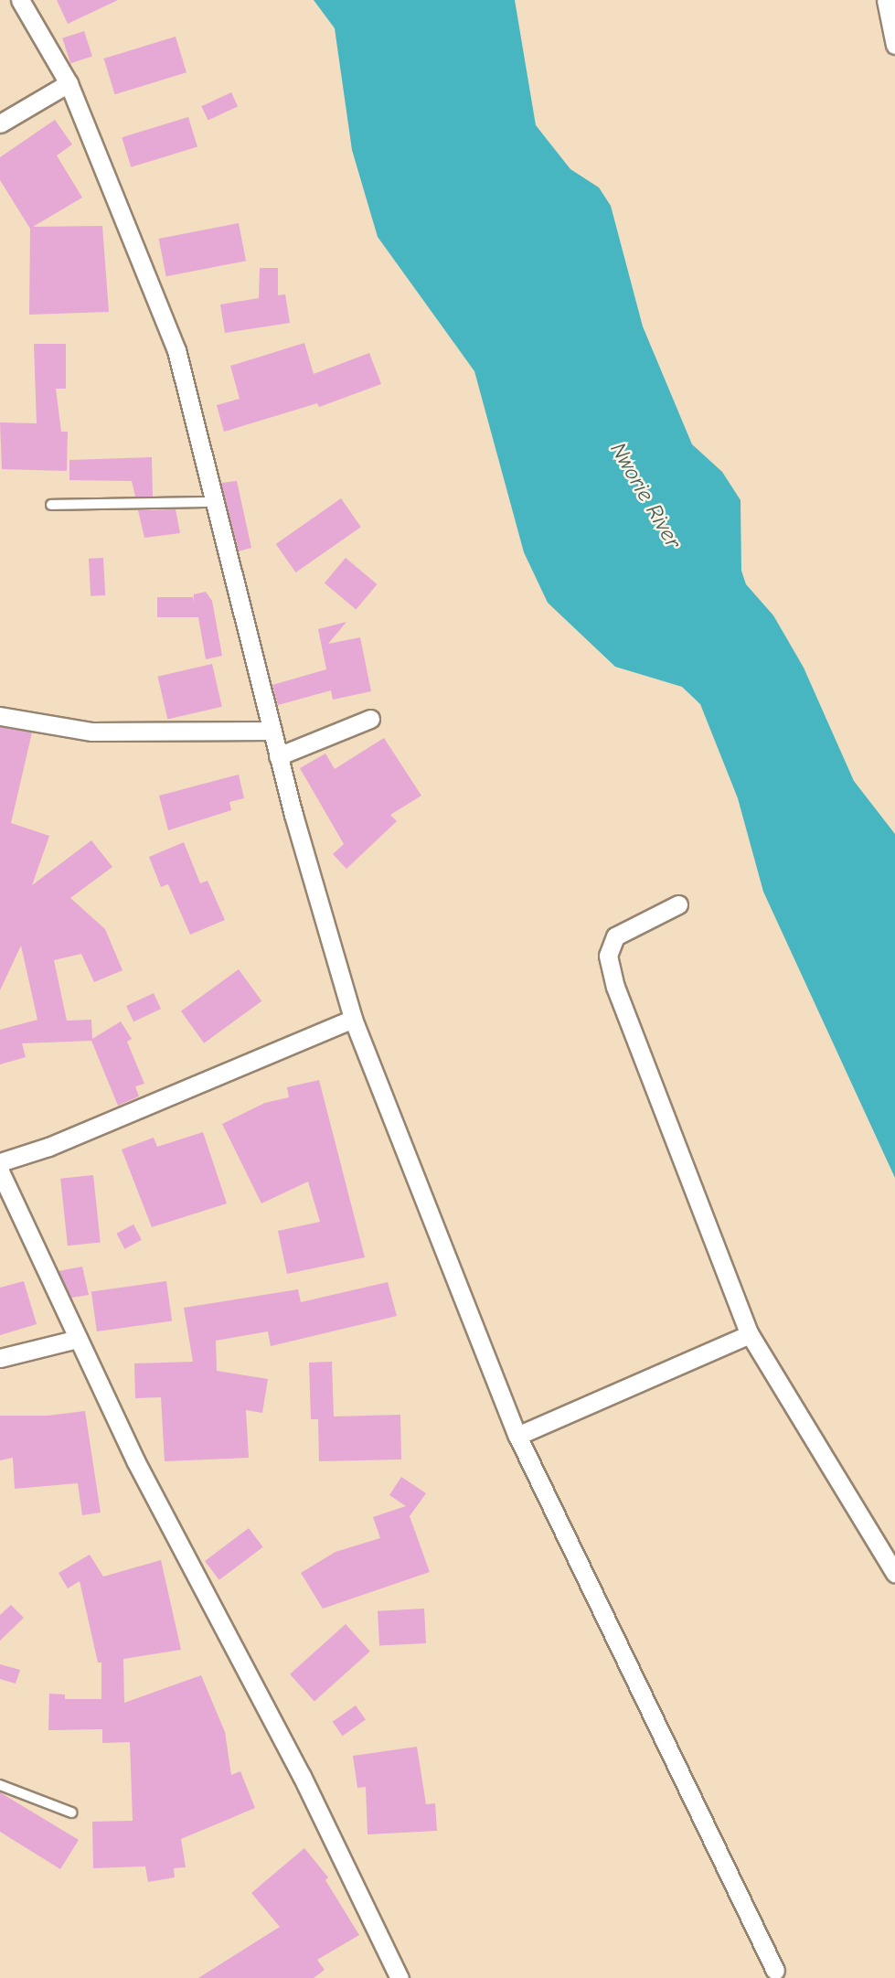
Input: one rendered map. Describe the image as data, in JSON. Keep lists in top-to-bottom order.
{
  "water": ["Nworie River"]
}
